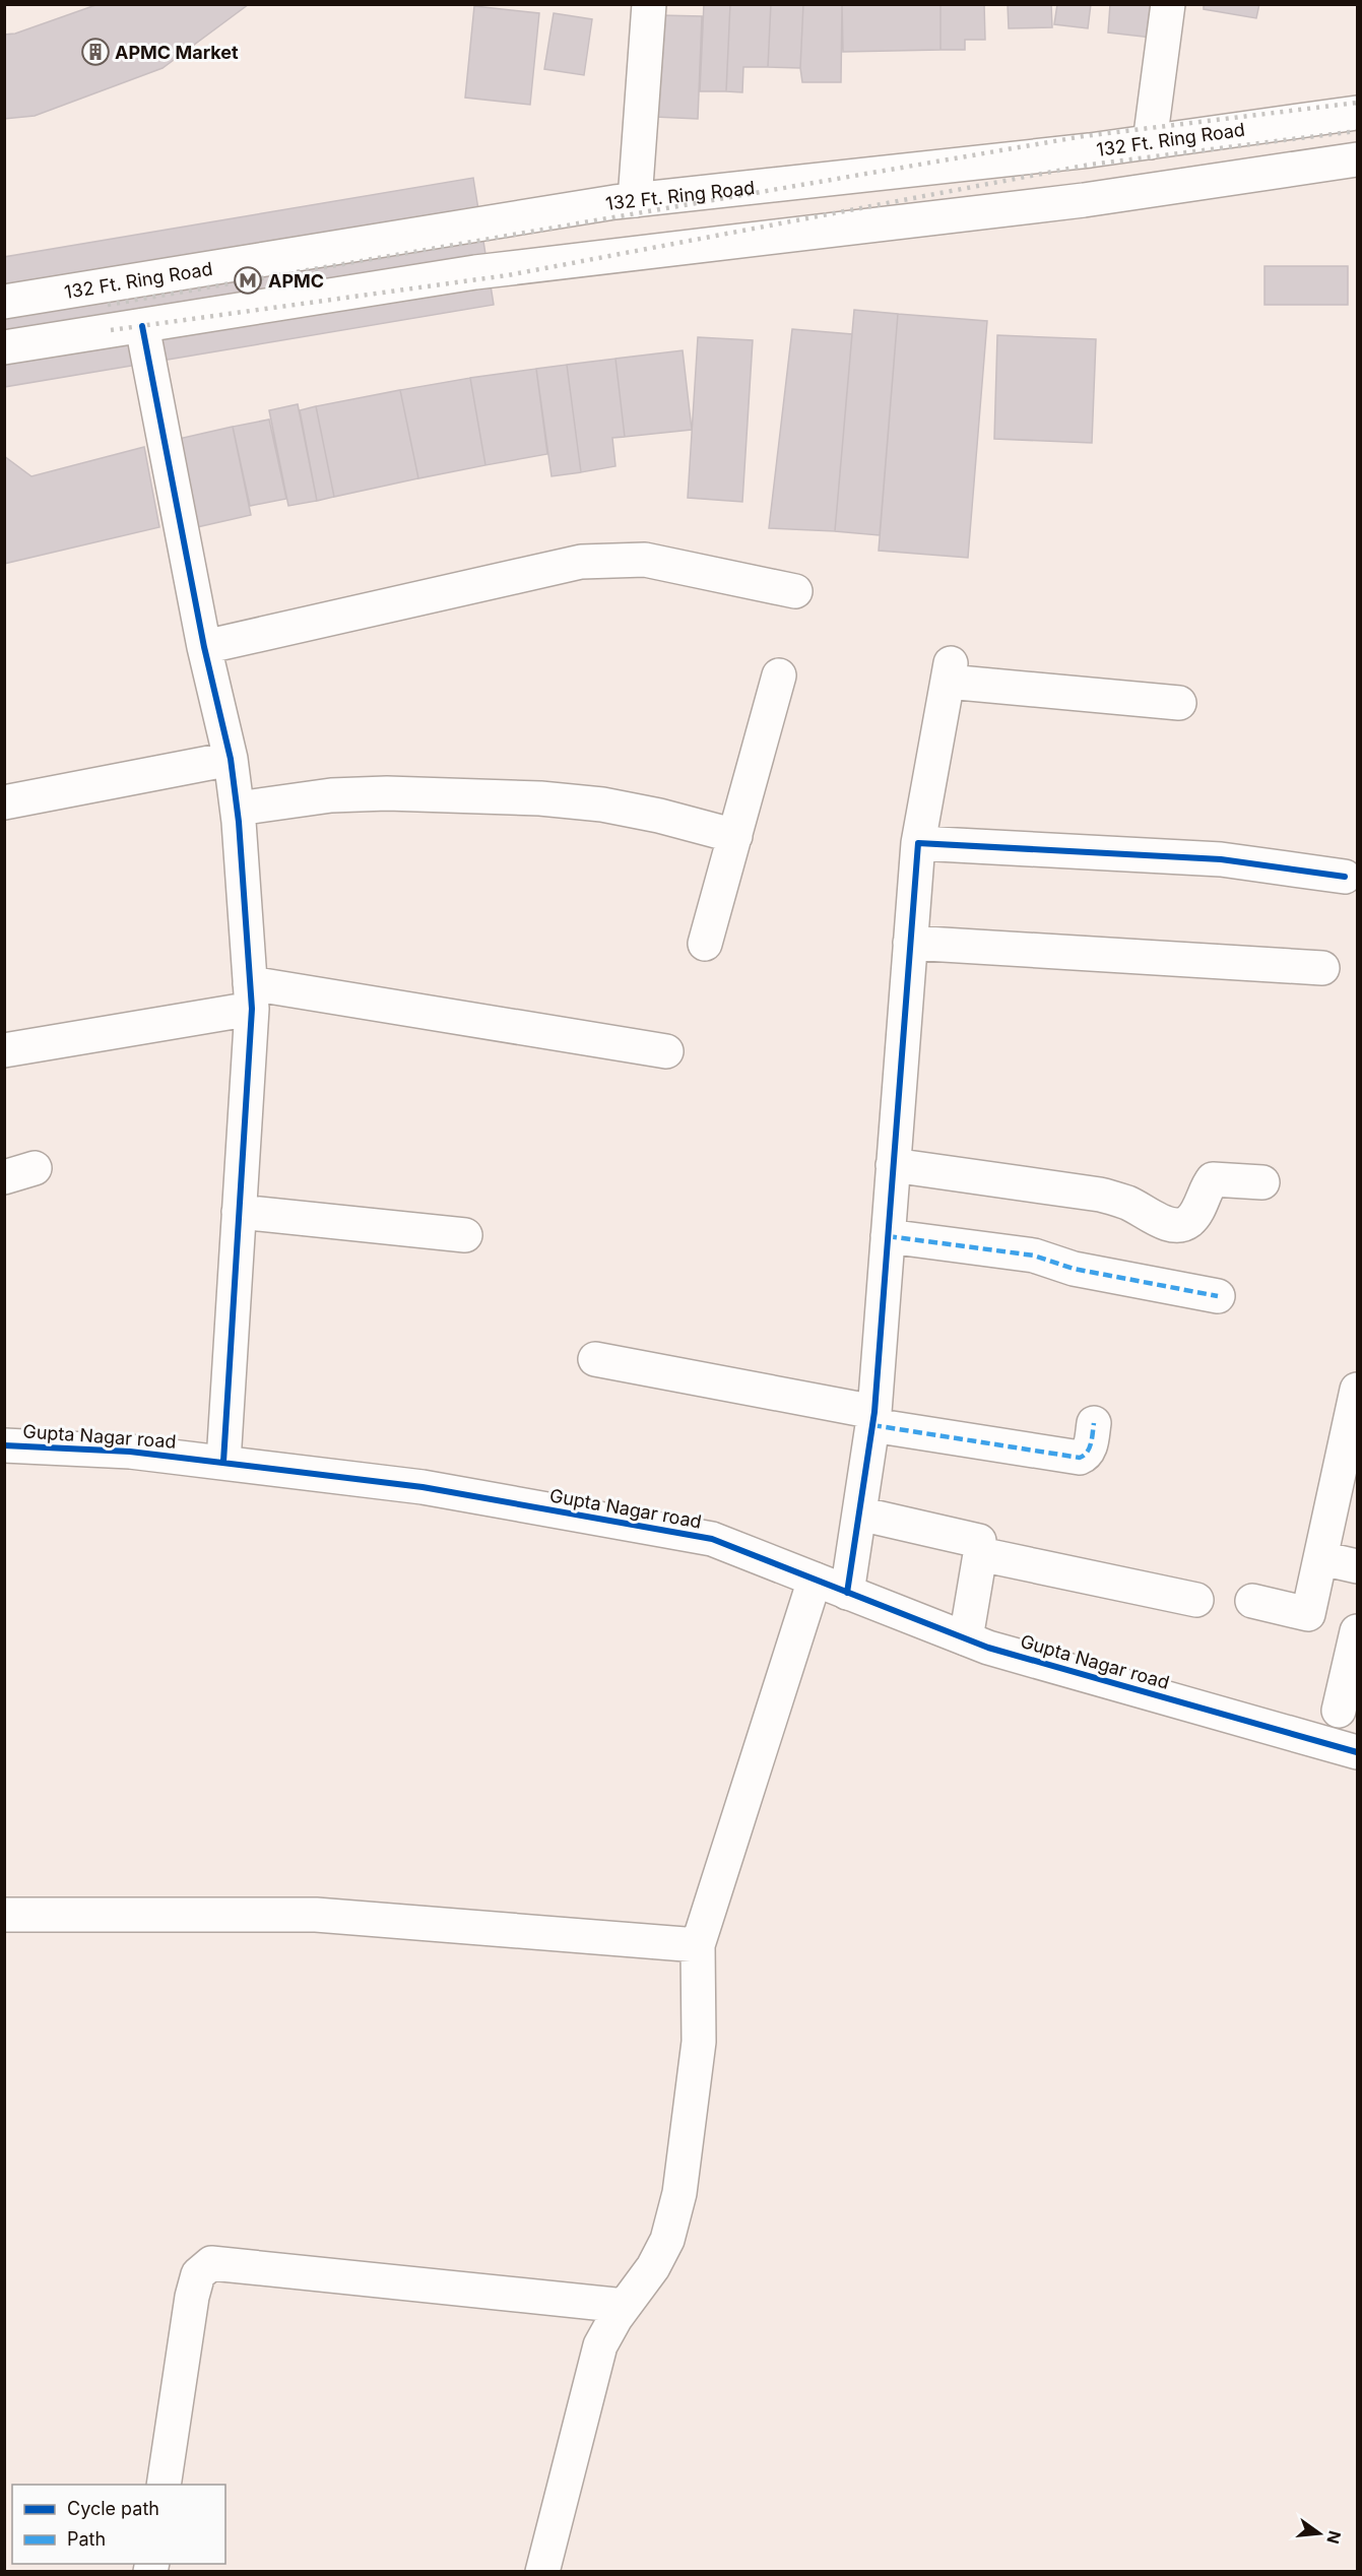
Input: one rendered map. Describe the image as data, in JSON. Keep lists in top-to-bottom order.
{
  "streets": {
    "street": ["132 Ft. Ring Road", "Gupta Nagar road"]
  },
  "places": {
    "building": ["APMC Market"],
    "metro station": ["APMC"]
  },
  "legend": ["Cycle path", "Path"],
  "north": "right"
}
